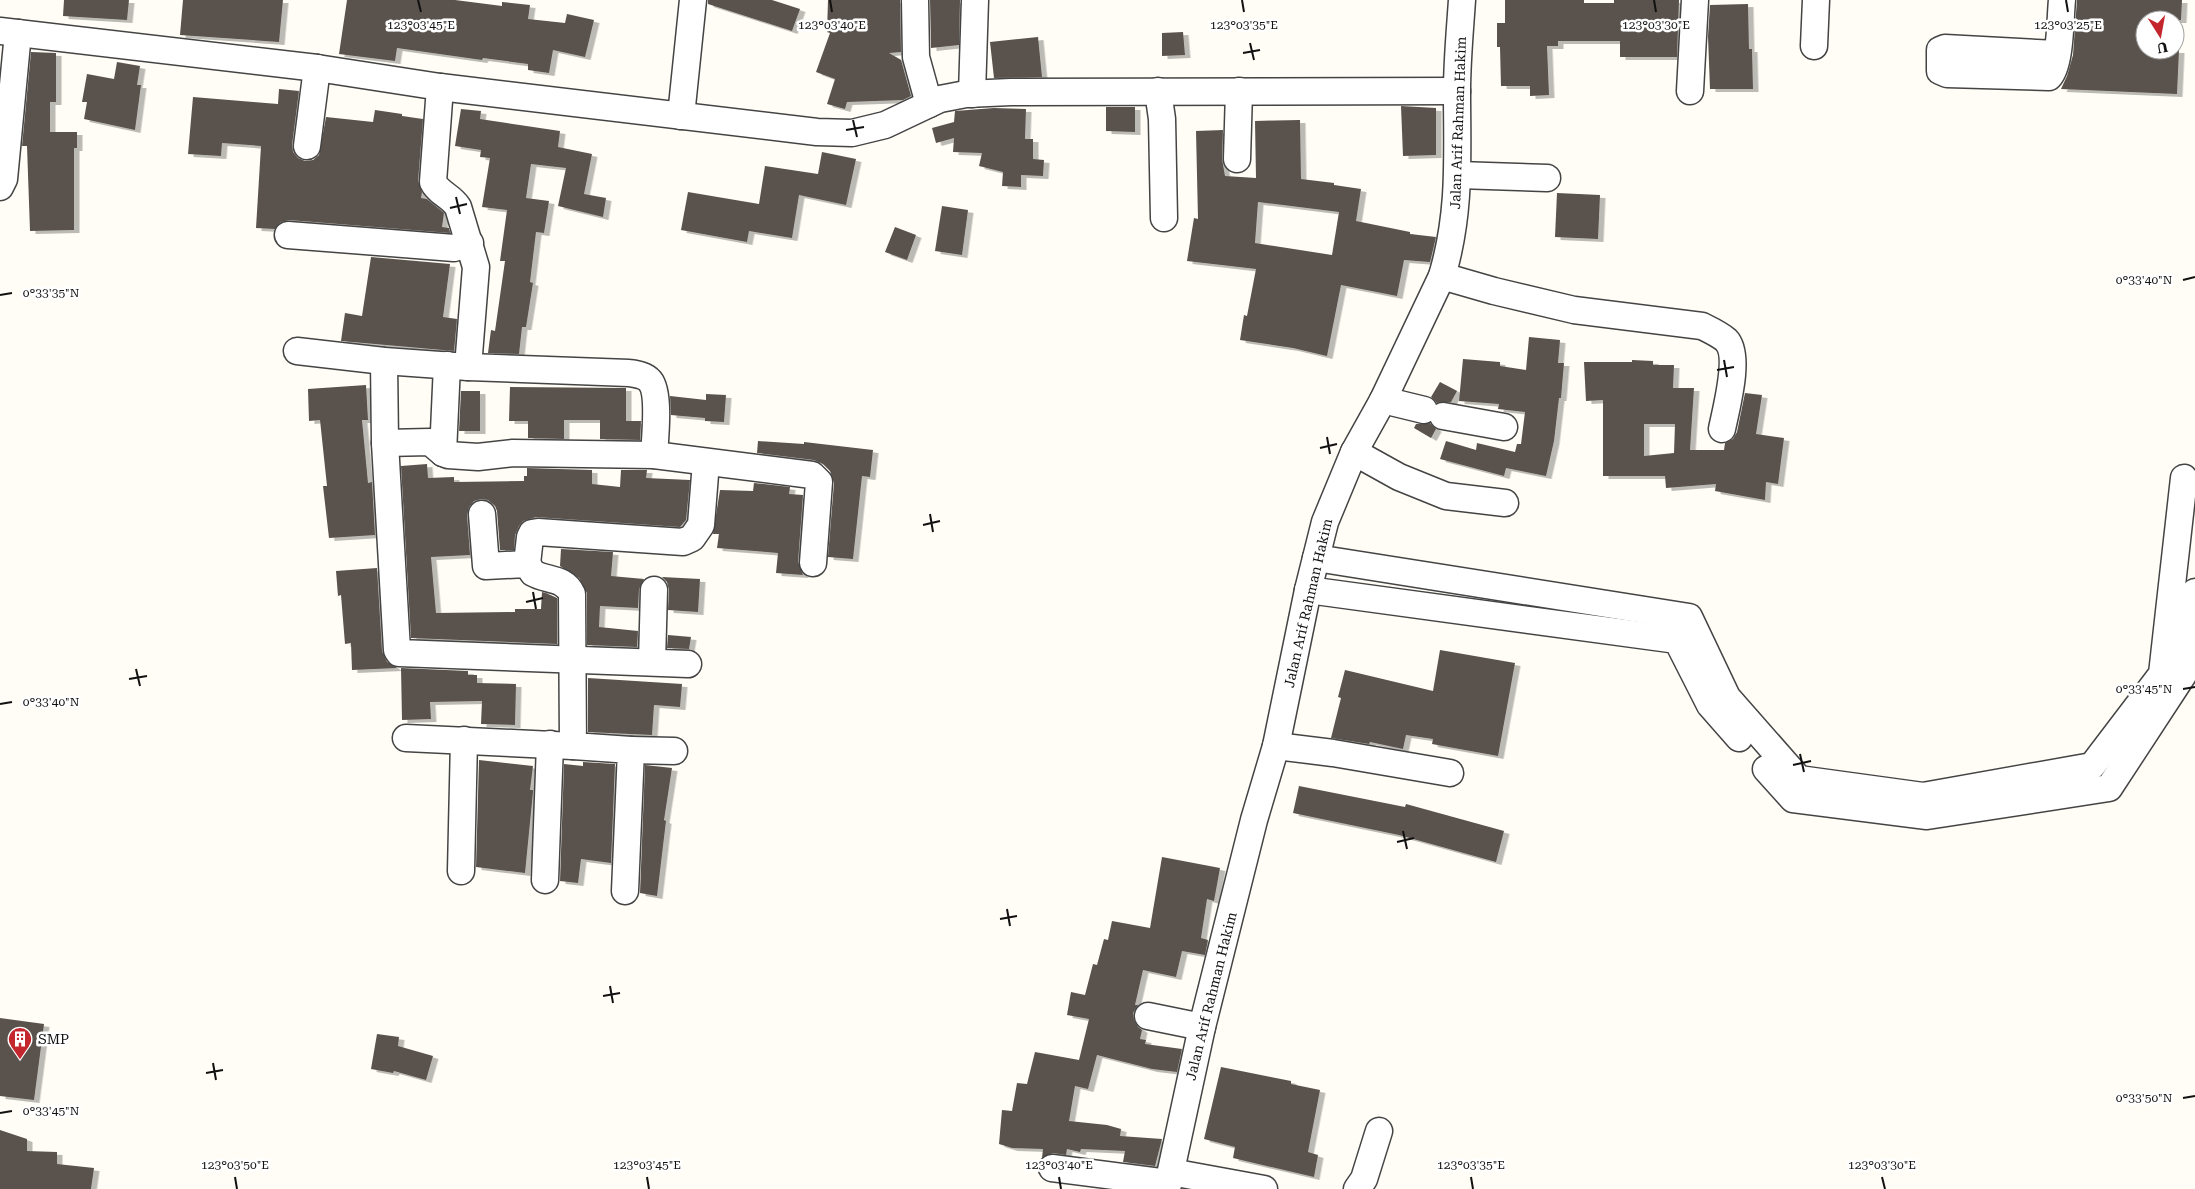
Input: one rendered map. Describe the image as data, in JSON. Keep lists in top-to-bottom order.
{
  "streets": {
    "street": ["Jalan Arif Rahman Hakim"]
  },
  "places": {
    "building": ["SMP"]
  },
  "north": "bottom",
  "coordinates": [
    "123°03'45\"E",
    "123°03'40\"E",
    "123°03'35\"E",
    "123°03'30\"E",
    "123°03'25\"E",
    "0°33'40\"N",
    "0°33'35\"N",
    "0°33'45\"N",
    "0°33'50\"N",
    "123°03'50\"E"
  ]
}
